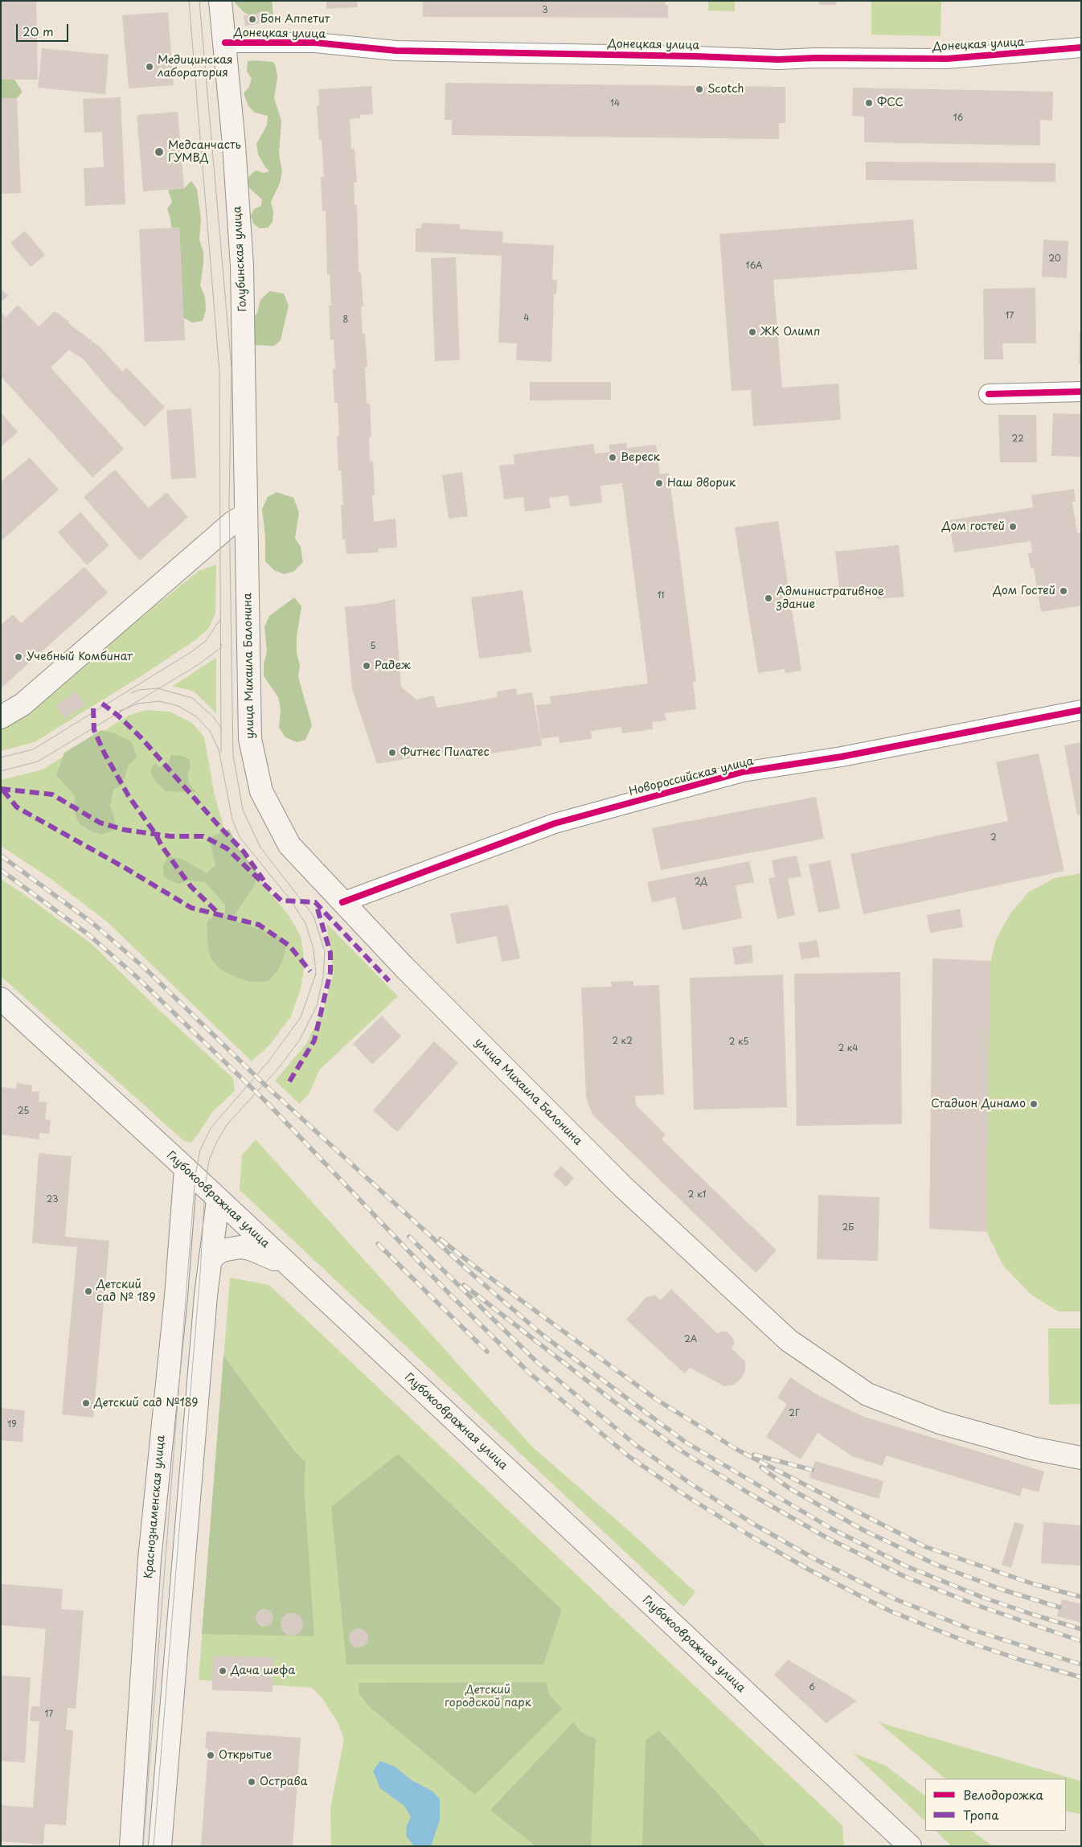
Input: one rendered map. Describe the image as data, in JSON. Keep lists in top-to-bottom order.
{
  "streets": {
    "main road": [
      "Голубинская улица",
      "улица Михаила Балонина",
      "Глубокоовражная улица",
      "Краснознаменская улица"
    ],
    "street": ["Донецкая улица", "Новороссийская улица"]
  },
  "crossings": [
    ["Донецкая улица", "Голубинская улица"],
    ["Голубинская улица", "улица Михаила Балонина"],
    ["улица Михаила Балонина", "Новороссийская улица"],
    ["Глубокоовражная улица", "Краснознаменская улица"]
  ],
  "parks": ["Детский городской парк"],
  "places": [
    "Бон Аппетит",
    "Медицинская лаборатория",
    "Scotch",
    "ФСС",
    "Медсанчасть ГУМВД",
    "ЖК Олимп",
    "Вереск",
    "Наш дворик",
    "Дом гостей",
    "Дом Гостей",
    "Административное здание",
    "Учебный Комбинат",
    "Радеж",
    "Фитнес Пилатес",
    "Стадион Динамо",
    "Детский сад № 189",
    "Детский сад №189",
    "Дача шефа",
    "Открытие",
    "Острава"
  ],
  "house_numbers": [
    "3",
    "14",
    "16",
    "20",
    "16А",
    "17",
    "4",
    "8",
    "22",
    "11",
    "5",
    "2",
    "2Д",
    "2 к2",
    "2 к5",
    "2 к4",
    "25",
    "2 к1",
    "23",
    "2Б",
    "2А",
    "2Г",
    "19",
    "6",
    "17"
  ],
  "legend": ["Велодорожка", "Тропа"],
  "scale_bar": "20 m"
}
